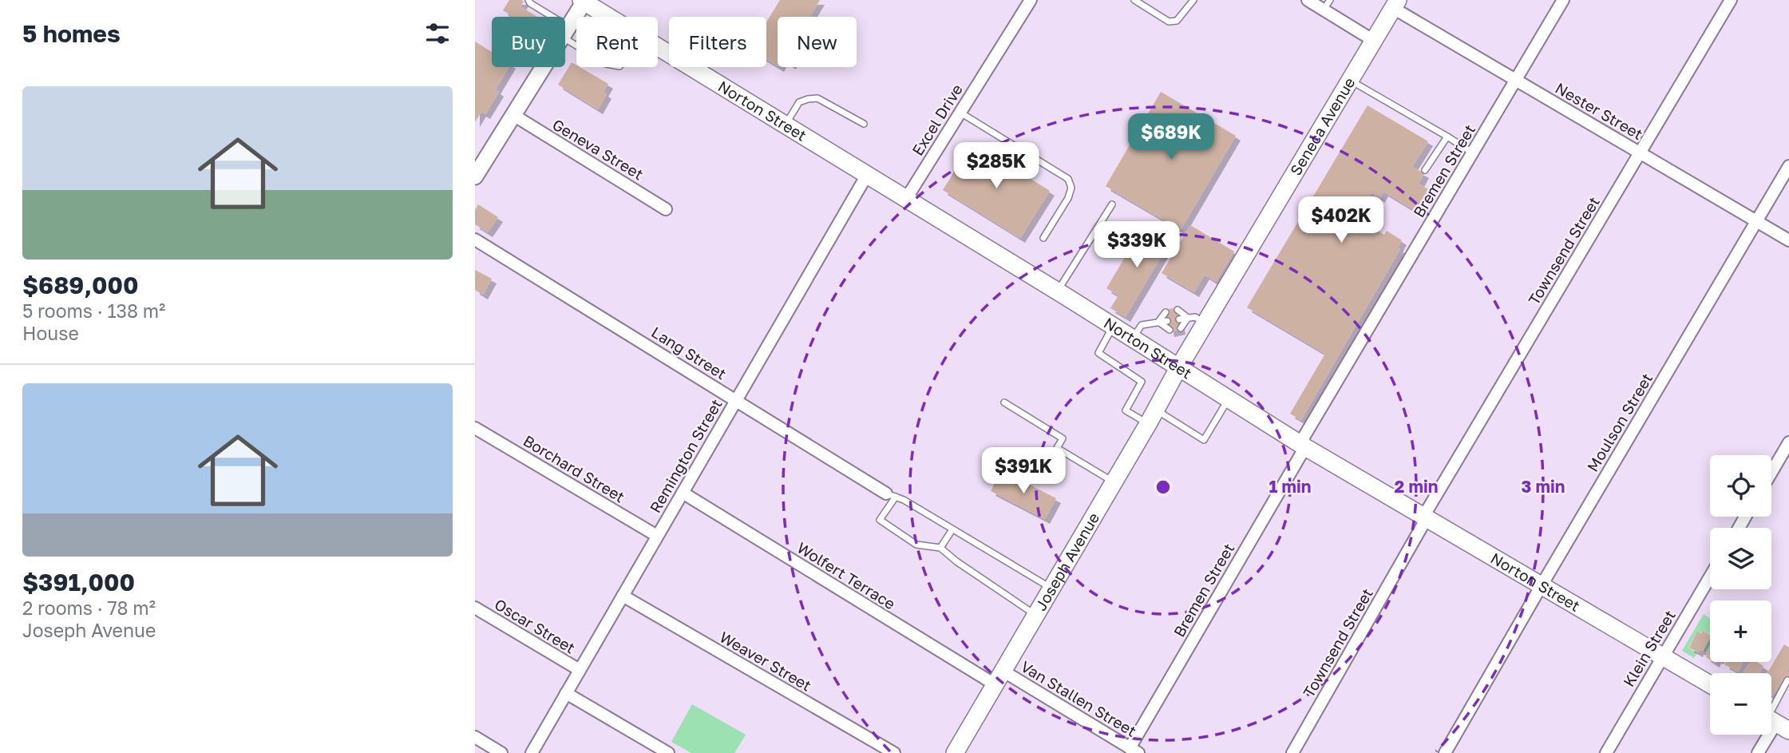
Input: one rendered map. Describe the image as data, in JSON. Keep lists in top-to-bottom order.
{
  "streets": {
    "main road": ["Norton Street", "Seneca Avenue", "Joseph Avenue"],
    "street": [
      "Nester Street",
      "Excel Drive",
      "Geneva Street",
      "Bremen Street",
      "Townsend Street",
      "Lang Street",
      "Moulson Street",
      "Remington Street",
      "Borchard Street",
      "Wolfert Terrace",
      "Oscar Street",
      "Klein Street",
      "Weaver Street",
      "Van Stallen Street"
    ]
  },
  "crossings": [
    ["Norton Street", "Excel Drive"],
    ["Norton Street", "Seneca Avenue"],
    ["Norton Street", "Bremen Street"],
    ["Norton Street", "Townsend Street"],
    ["Norton Street", "Moulson Street"],
    ["Norton Street", "Remington Street"],
    ["Norton Street", "Joseph Avenue"],
    ["Norton Street", "Klein Street"],
    ["Nester Street", "Seneca Avenue"],
    ["Nester Street", "Bremen Street"],
    ["Nester Street", "Townsend Street"],
    ["Nester Street", "Moulson Street"],
    ["Seneca Avenue", "Joseph Avenue"],
    ["Bremen Street", "Van Stallen Street"],
    ["Lang Street", "Remington Street"],
    ["Remington Street", "Borchard Street"],
    ["Remington Street", "Wolfert Terrace"],
    ["Remington Street", "Oscar Street"],
    ["Remington Street", "Weaver Street"],
    ["Joseph Avenue", "Wolfert Terrace"],
    ["Joseph Avenue", "Van Stallen Street"],
    ["Wolfert Terrace", "Van Stallen Street"]
  ],
  "page": {
    "heading": "5 homes",
    "chip": [
      "Buy",
      "Rent",
      "Filters",
      "New"
    ],
    "list": [
      {
        "name": "$689,000",
        "note": "5 rooms · 138 m² · House"
      },
      {
        "name": "$391,000",
        "note": "2 rooms · 78 m² · Joseph Avenue"
      }
    ],
    "price": [
      "$689K",
      "$285K",
      "$402K",
      "$339K",
      "$391K"
    ],
    "map_buttons": ["+", "−"]
  },
  "rings": ["1 min", "2 min", "3 min"]
}
